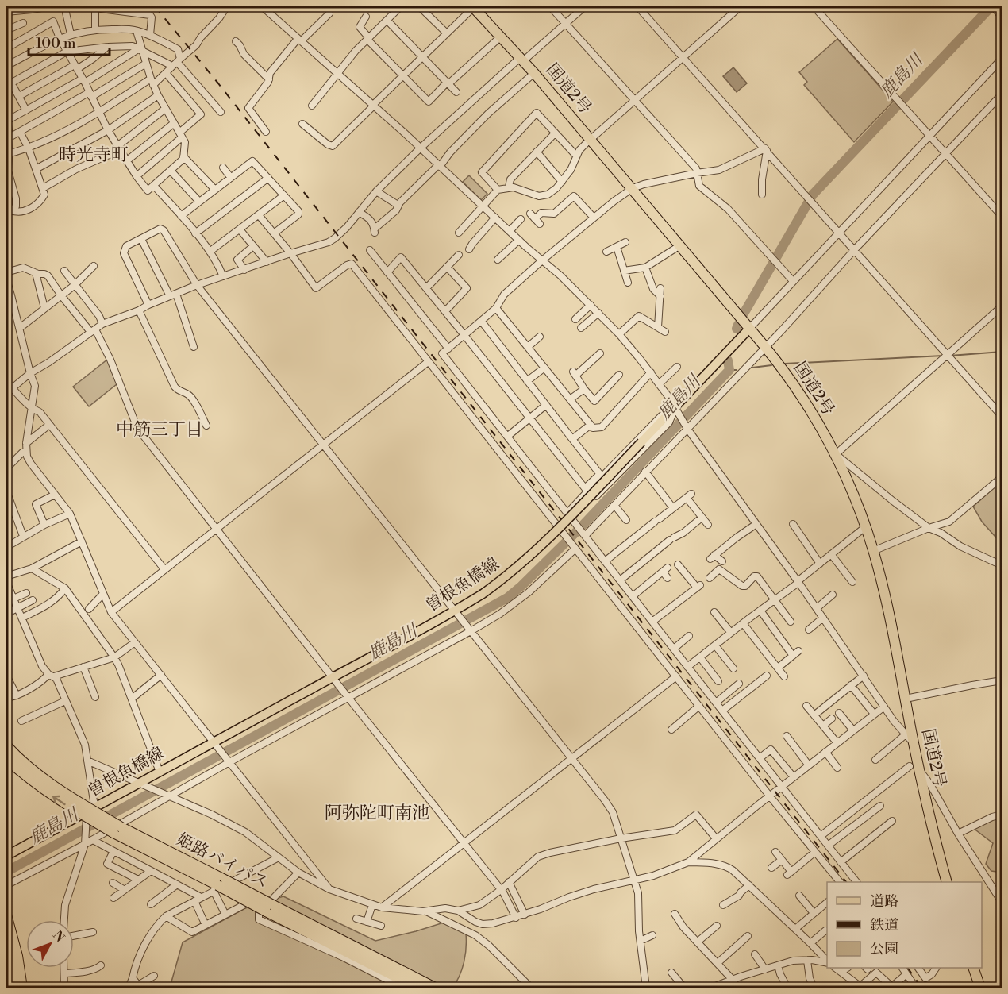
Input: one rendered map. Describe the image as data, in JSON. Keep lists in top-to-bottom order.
{
  "streets": {
    "highway": ["国道2号", "姫路バイパス"],
    "main road": ["曽根魚橋線"]
  },
  "crossings": [
    ["国道2号", "曽根魚橋線"]
  ],
  "districts": ["時光寺町", "中筋三丁目", "阿弥陀町南池"],
  "water": ["鹿島川"],
  "legend": ["道路", "鉄道", "公園"],
  "scale_bar": "100 m",
  "north": "top right"
}
